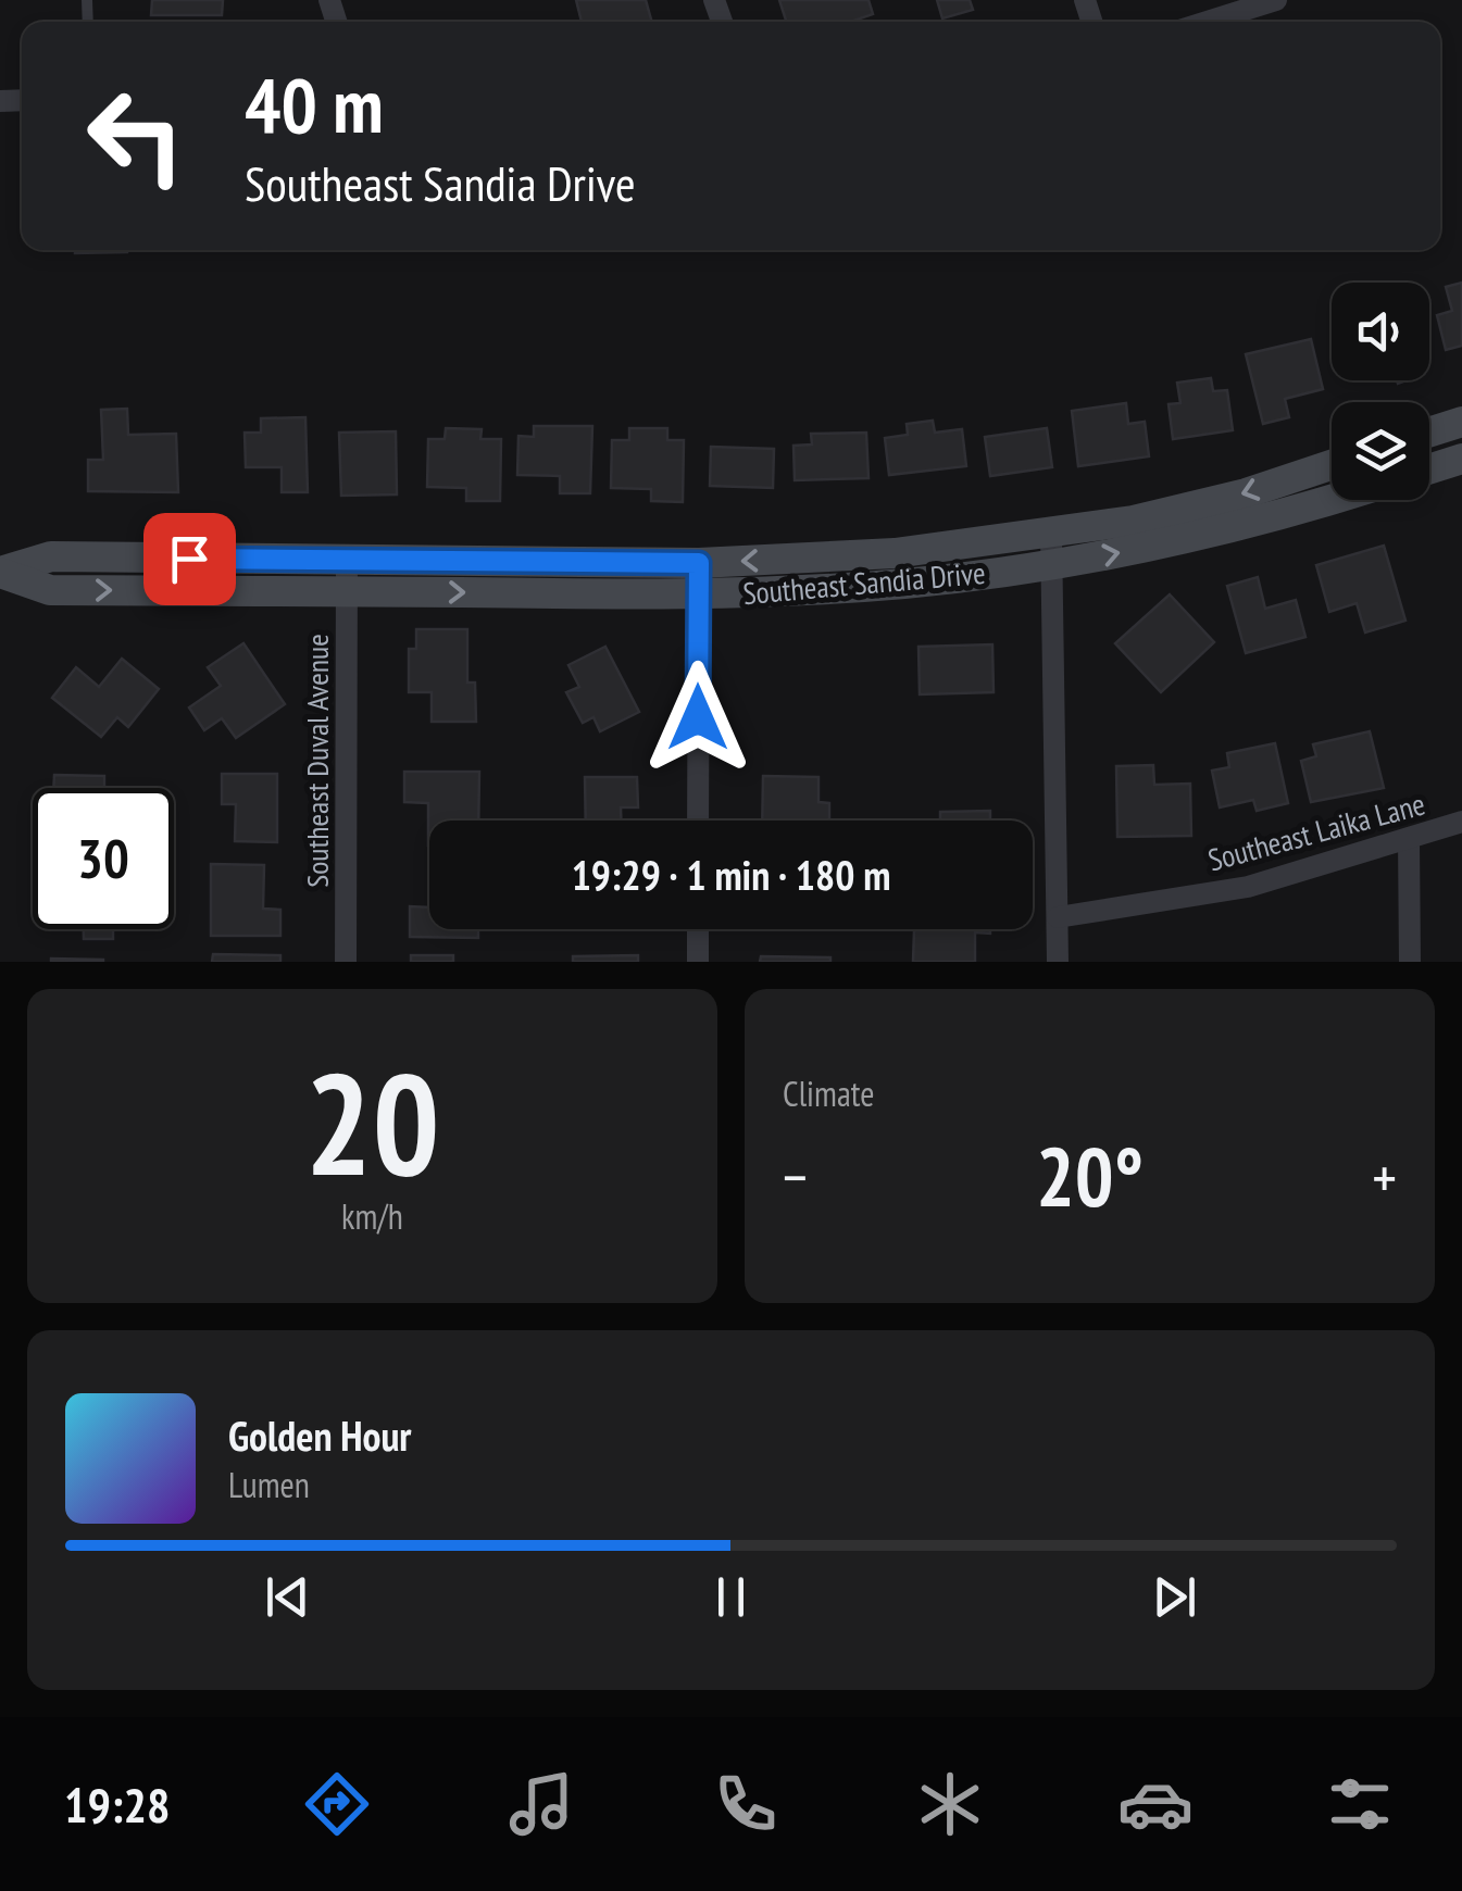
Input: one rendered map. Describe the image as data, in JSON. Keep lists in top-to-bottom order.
{
  "streets": {
    "street": ["Southeast Sandia Drive", "Southeast Duval Avenue", "Southeast Laika Lane"]
  },
  "crossings": [
    ["Southeast Sandia Drive", "Southeast Duval Avenue"]
  ],
  "page": {
    "turn": ["40 m", "Southeast Sandia Drive"],
    "limit": "30",
    "trip": "19:29 · 1 min · 180 m",
    "tile": [
      ["20", "km/h"],
      "Climate"
    ],
    "heat": ["−", "20°", "+"],
    "song": ["Golden Hour", "Lumen"],
    "tabs": "19:28"
  }
}
